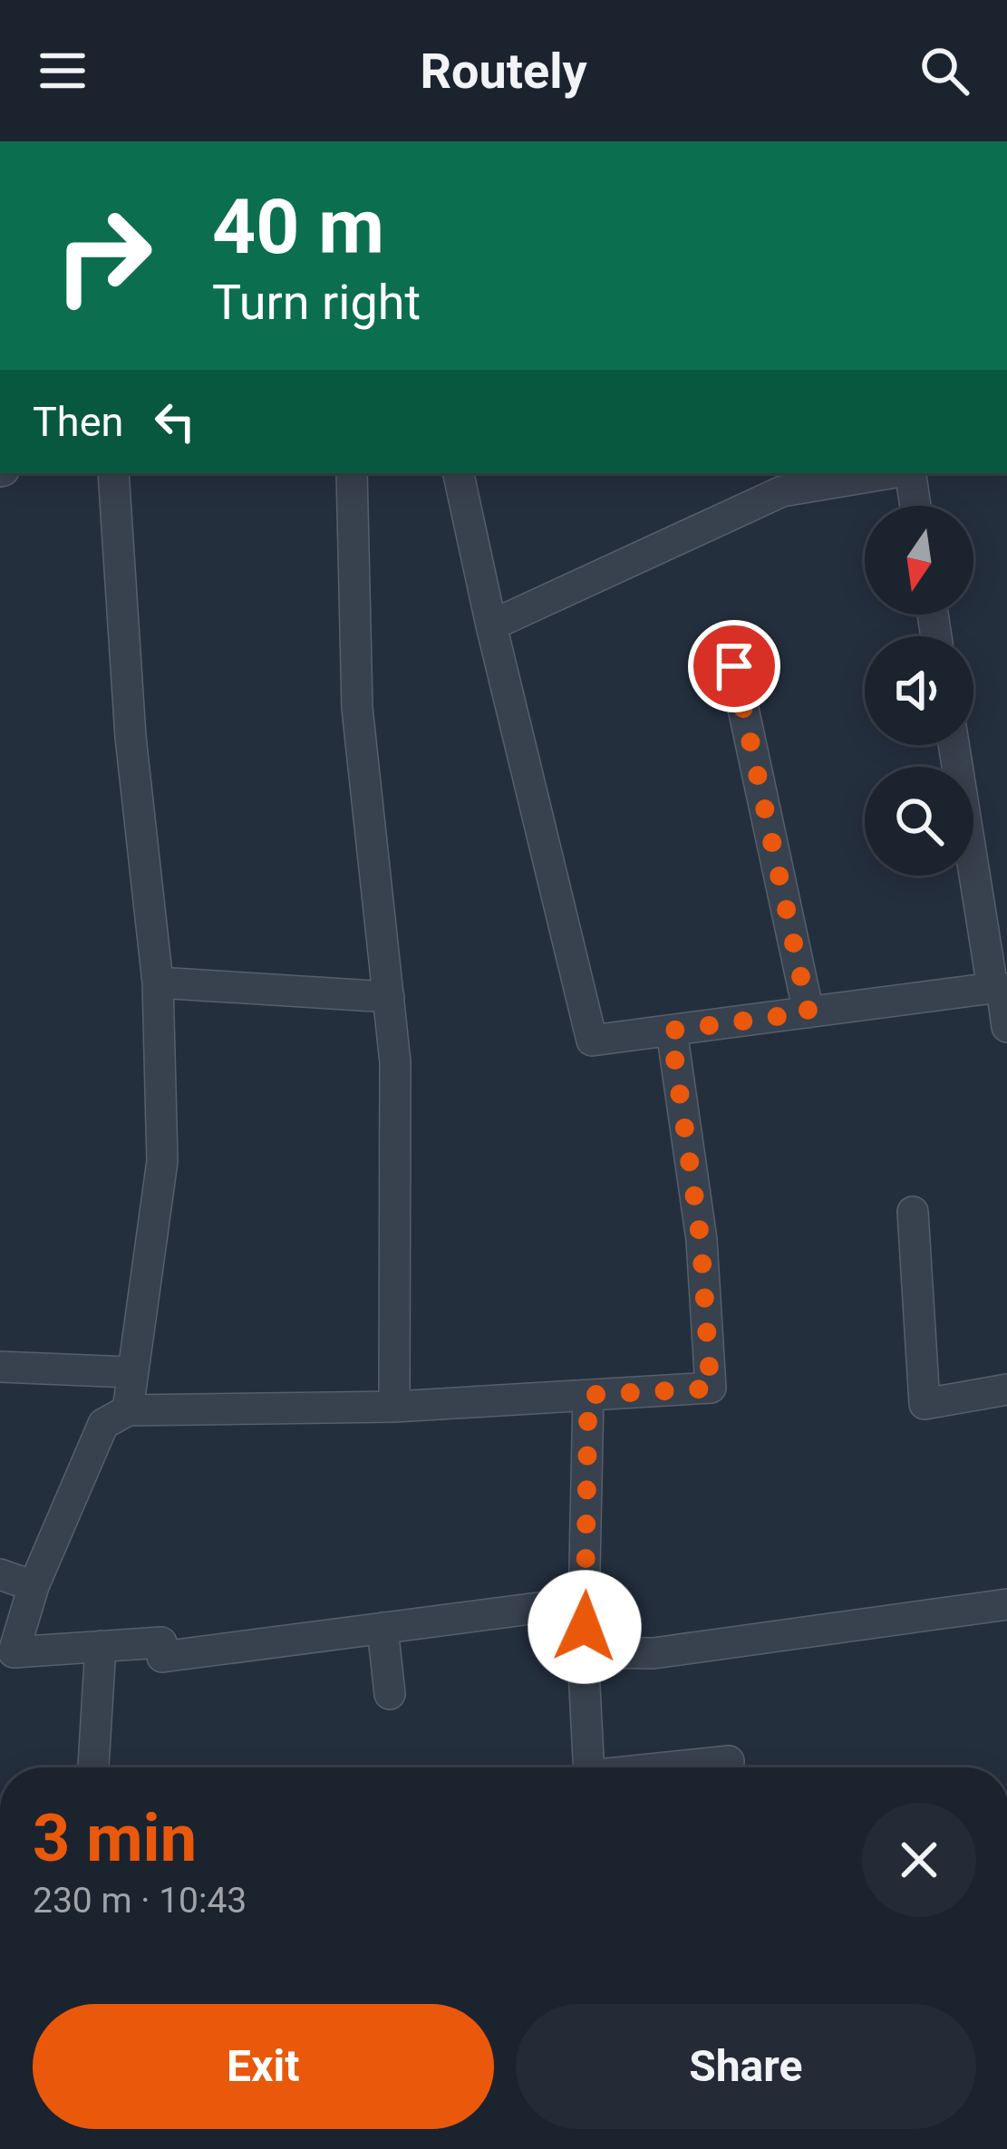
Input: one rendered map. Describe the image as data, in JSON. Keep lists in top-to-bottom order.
{
  "north": "bottom",
  "page": {
    "header": "Routely",
    "turn": ["40 m", "Turn right"],
    "then": "Then",
    "heading": ["3 min", "230 m · 10:43"],
    "buttons": ["Exit", "Share"]
  }
}
